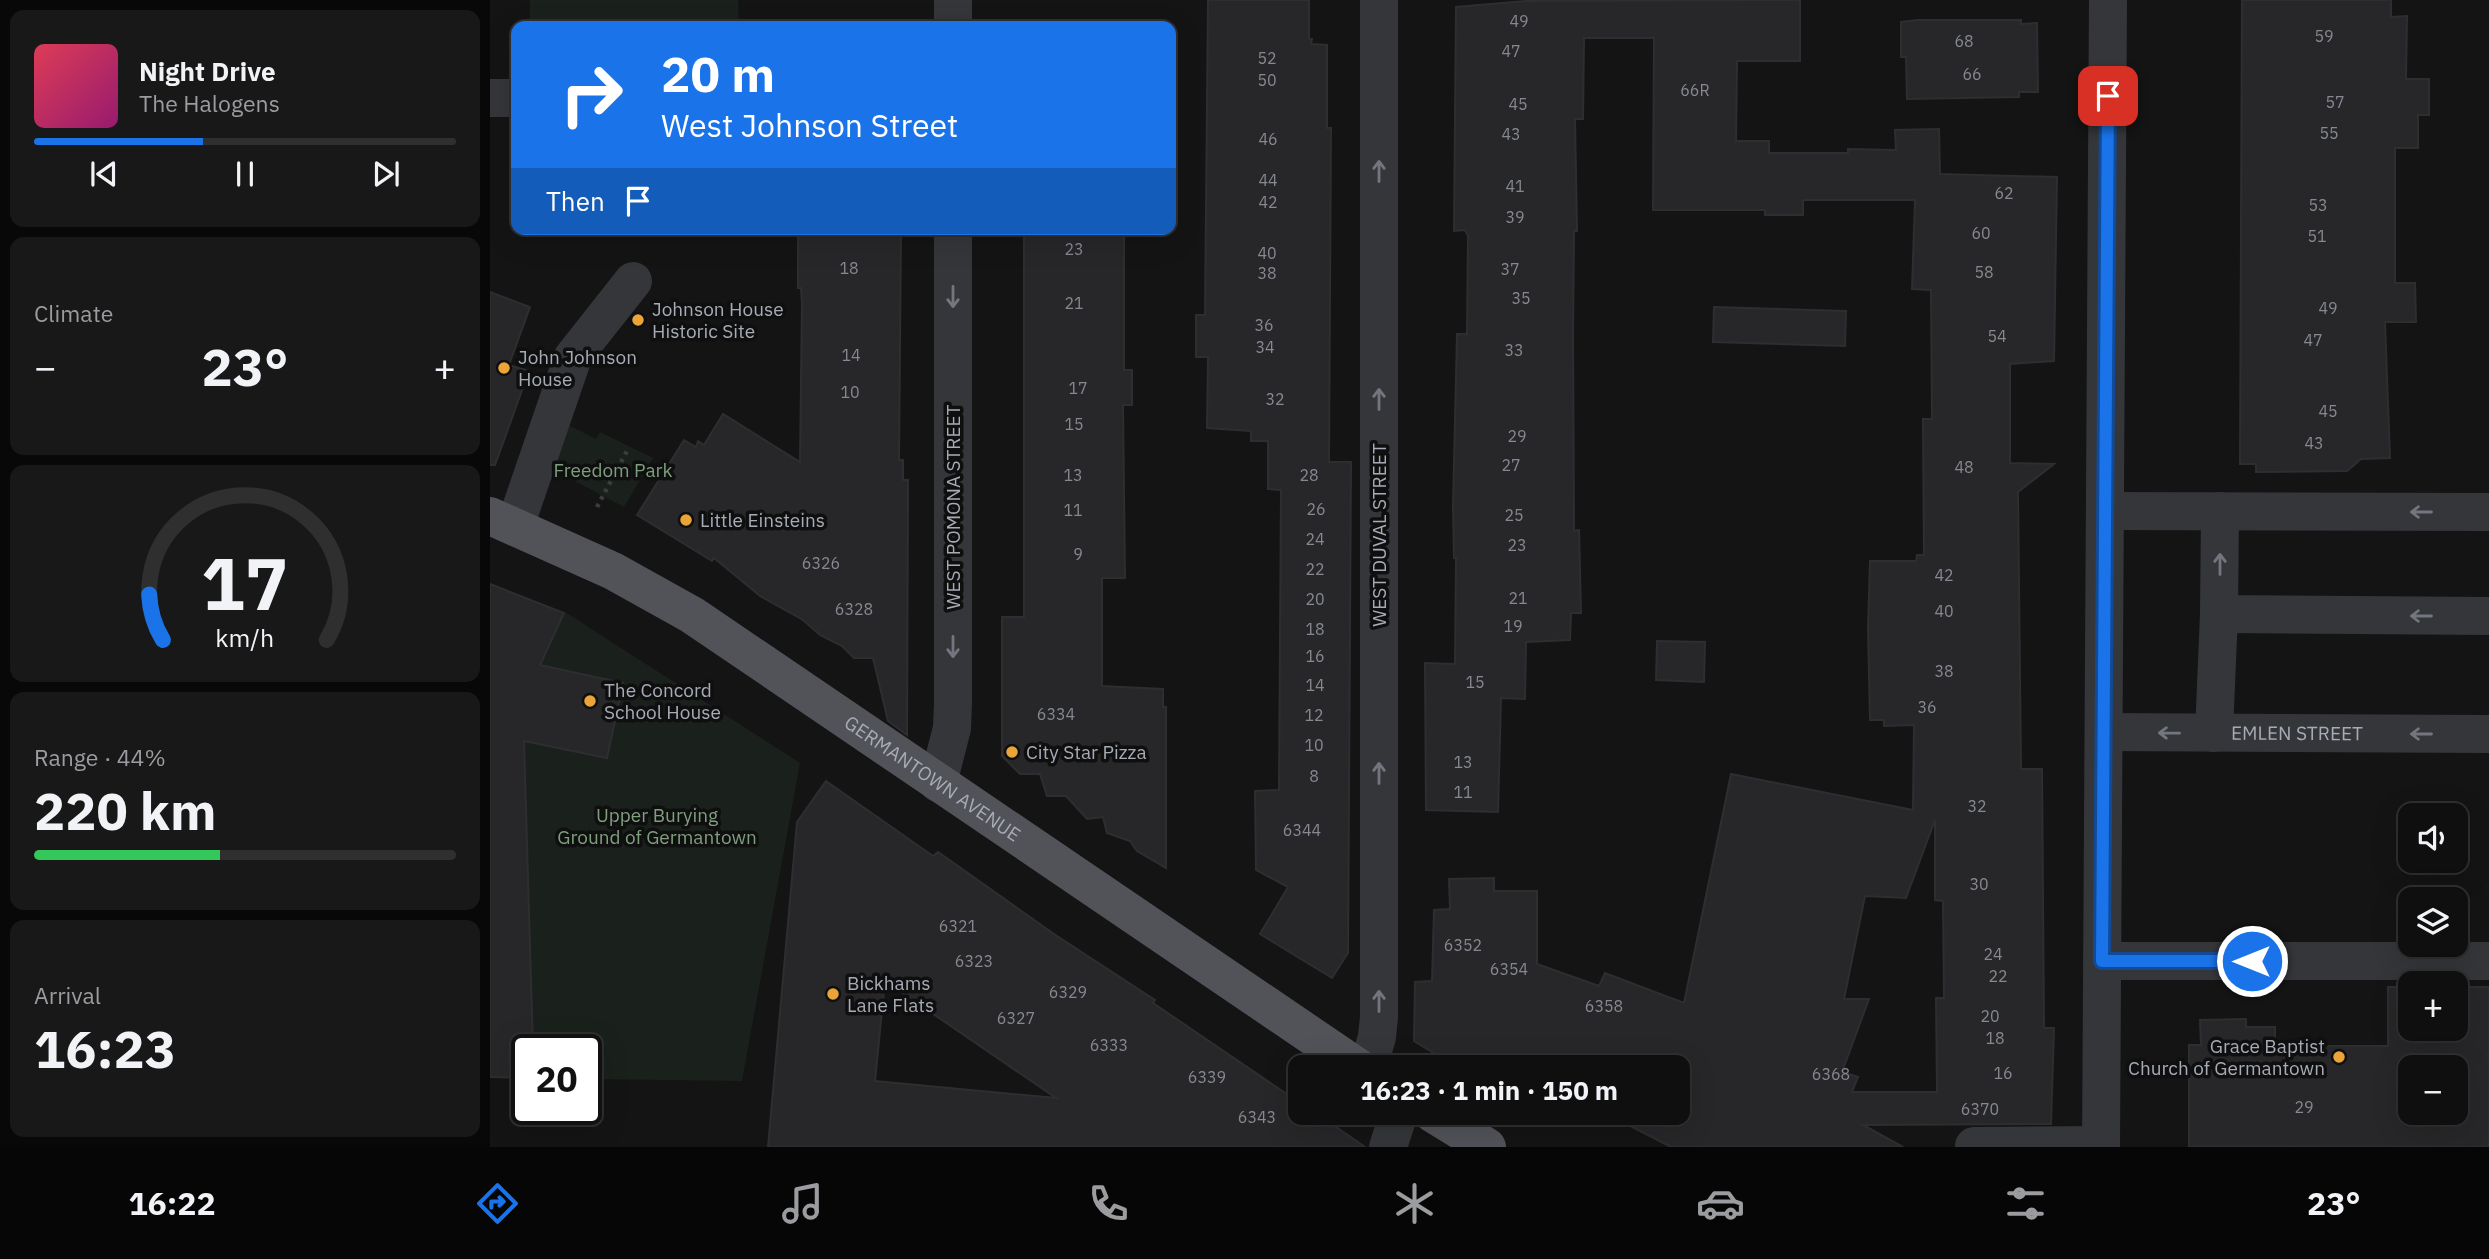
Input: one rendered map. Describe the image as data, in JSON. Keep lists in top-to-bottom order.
{
  "streets": {
    "main road": ["GERMANTOWN AVENUE"],
    "street": ["WEST POMONA STREET", "WEST DUVAL STREET", "EMLEN STREET"]
  },
  "crossings": [
    ["WEST POMONA STREET", "GERMANTOWN AVENUE"]
  ],
  "one_way": ["WEST POMONA STREET", "WEST DUVAL STREET"],
  "parks": ["Freedom Park", "Upper Burying Ground of Germantown"],
  "places": [
    "Johnson House Historic Site",
    "John Johnson House",
    "Little Einsteins",
    "The Concord School House",
    "City Star Pizza",
    "Bickhams Lane Flats",
    "Grace Baptist Church of Germantown"
  ],
  "house_numbers": [
    "49",
    "59",
    "68",
    "47",
    "52",
    "66",
    "50",
    "66R",
    "57",
    "45",
    "55",
    "43",
    "46",
    "44",
    "41",
    "62",
    "42",
    "53",
    "39",
    "60",
    "51",
    "23",
    "40",
    "18",
    "37",
    "58",
    "38",
    "35",
    "21",
    "49",
    "36",
    "54",
    "47",
    "34",
    "33",
    "14",
    "17",
    "10",
    "32",
    "45",
    "15",
    "29",
    "43",
    "27",
    "48",
    "13",
    "28",
    "26",
    "11",
    "25",
    "24",
    "23",
    "9",
    "6326",
    "22",
    "42",
    "21",
    "20",
    "6328",
    "40",
    "19",
    "18",
    "16",
    "38",
    "15",
    "14",
    "36",
    "6334",
    "12",
    "10",
    "13",
    "8",
    "11",
    "32",
    "6344",
    "30",
    "6321",
    "6352",
    "24",
    "6323",
    "6354",
    "22",
    "6329",
    "6358",
    "20",
    "6327",
    "18",
    "6333",
    "16",
    "6368",
    "6339",
    "29",
    "6370",
    "6343"
  ],
  "page": {
    "turn": ["20 m", "West Johnson Street"],
    "song": ["Night Drive", "The Halogens"],
    "then": "Then",
    "tile": [
      "Climate",
      ["Range · 44%", "220 km"],
      ["Arrival", "16:23"]
    ],
    "heat": ["−", "23°", "+"],
    "map_buttons": ["+", "−"],
    "limit": "20",
    "trip": "16:23 · 1 min · 150 m",
    "tabs": ["16:22", "23°"],
    "gauge": ["17", "km/h"]
  }
}
